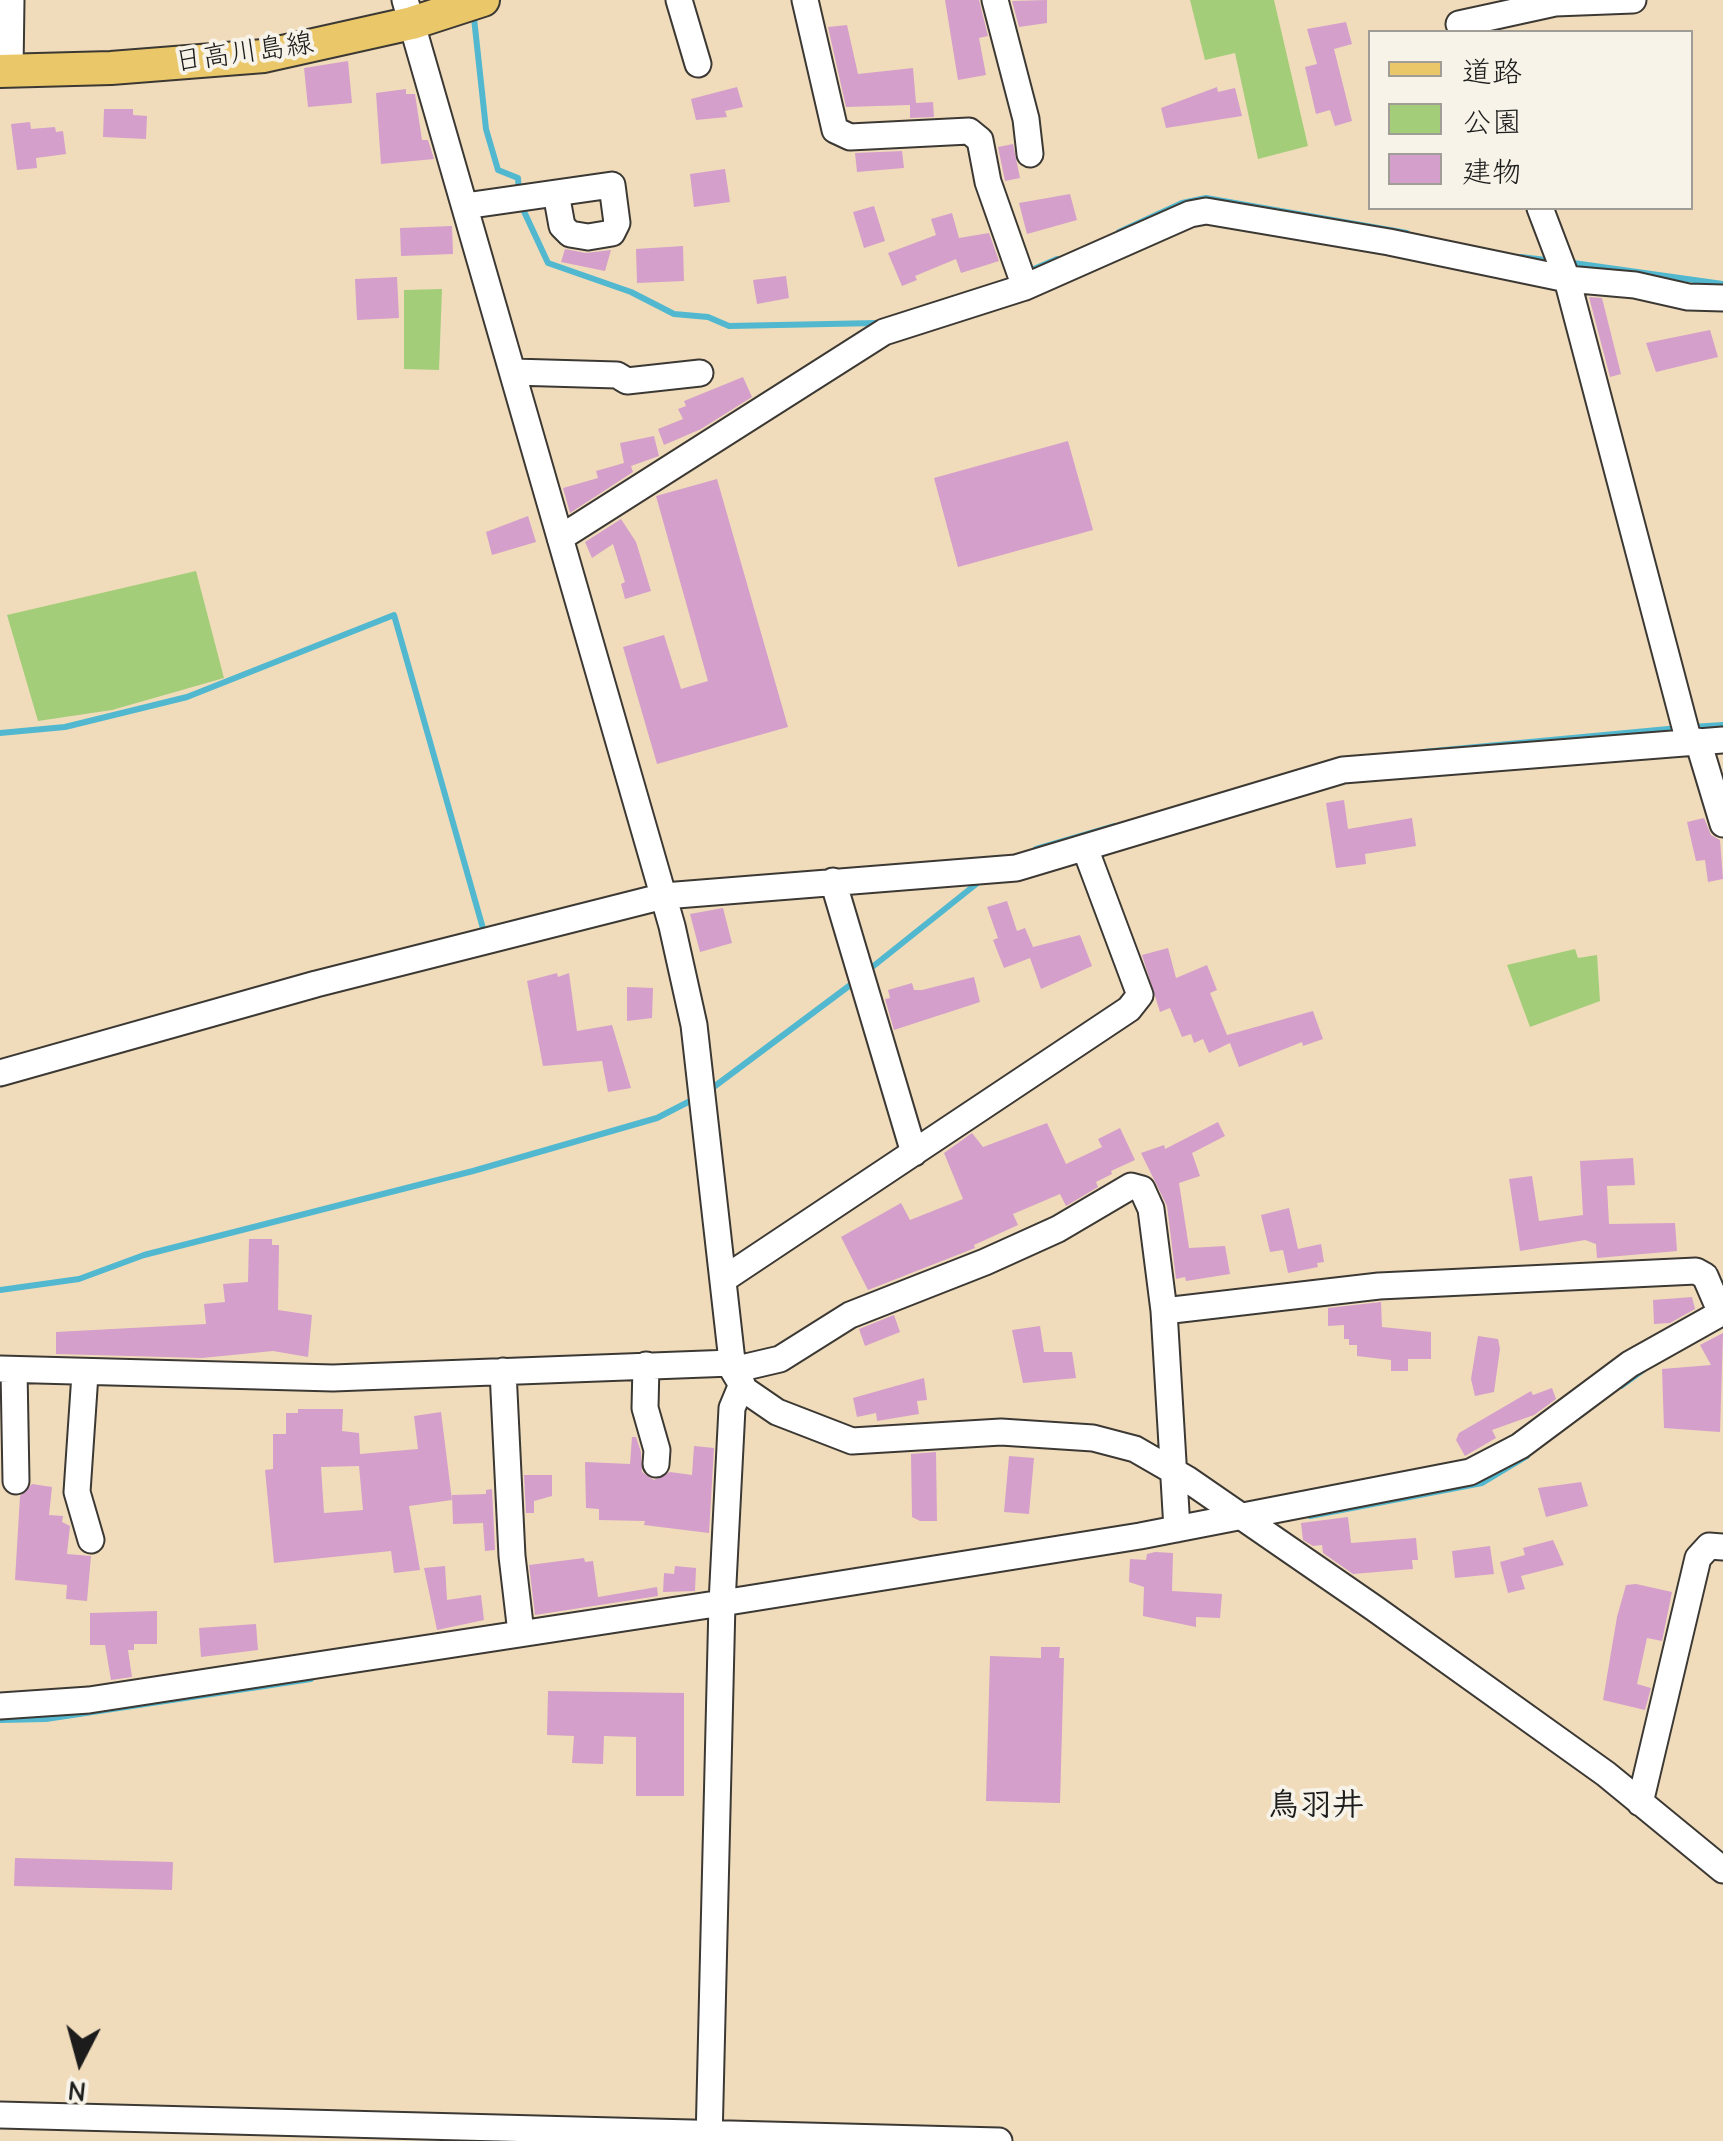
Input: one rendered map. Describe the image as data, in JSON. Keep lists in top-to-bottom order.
{
  "streets": {
    "main road": ["日高川島線"]
  },
  "districts": ["鳥羽井"],
  "legend": ["道路", "公園", "建物"],
  "north": "bottom"
}
